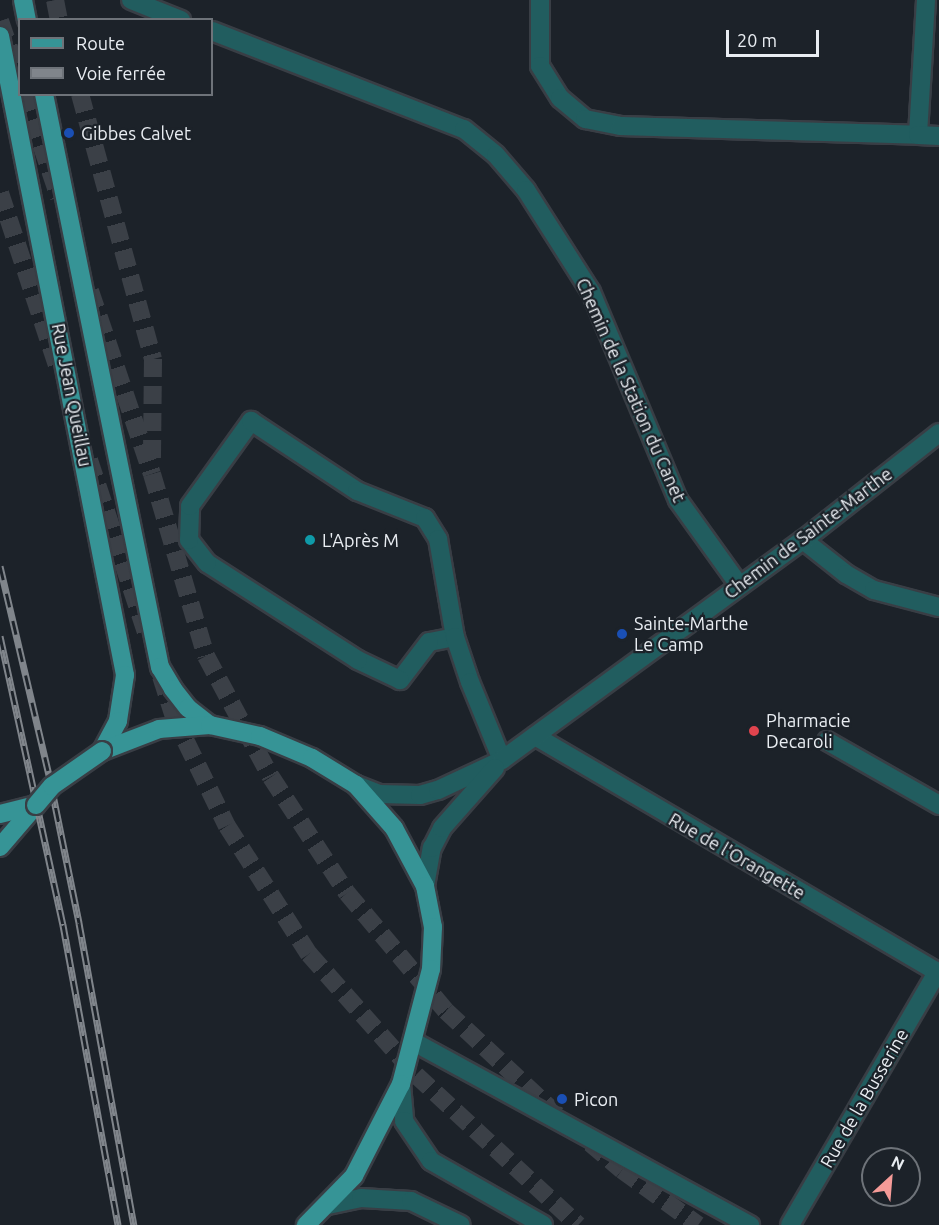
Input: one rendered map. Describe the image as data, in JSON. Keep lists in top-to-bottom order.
{
  "streets": {
    "main road": ["Rue Jean Queillau"],
    "street": [
      "Chemin de la Station du Canet",
      "Chemin de Sainte-Marthe",
      "Rue de l'Orangette",
      "Rue de la Busserine"
    ]
  },
  "crossings": [
    ["Chemin de la Station du Canet", "Chemin de Sainte-Marthe"],
    ["Chemin de Sainte-Marthe", "Rue de l'Orangette"],
    ["Rue de l'Orangette", "Rue de la Busserine"]
  ],
  "places": [
    "Gibbes Calvet",
    "L'Après M",
    "Sainte-Marthe Le Camp",
    "Pharmacie Decaroli",
    "Picon"
  ],
  "legend": ["Route", "Voie ferrée"],
  "scale_bar": "20 m",
  "north": "top right"
}
